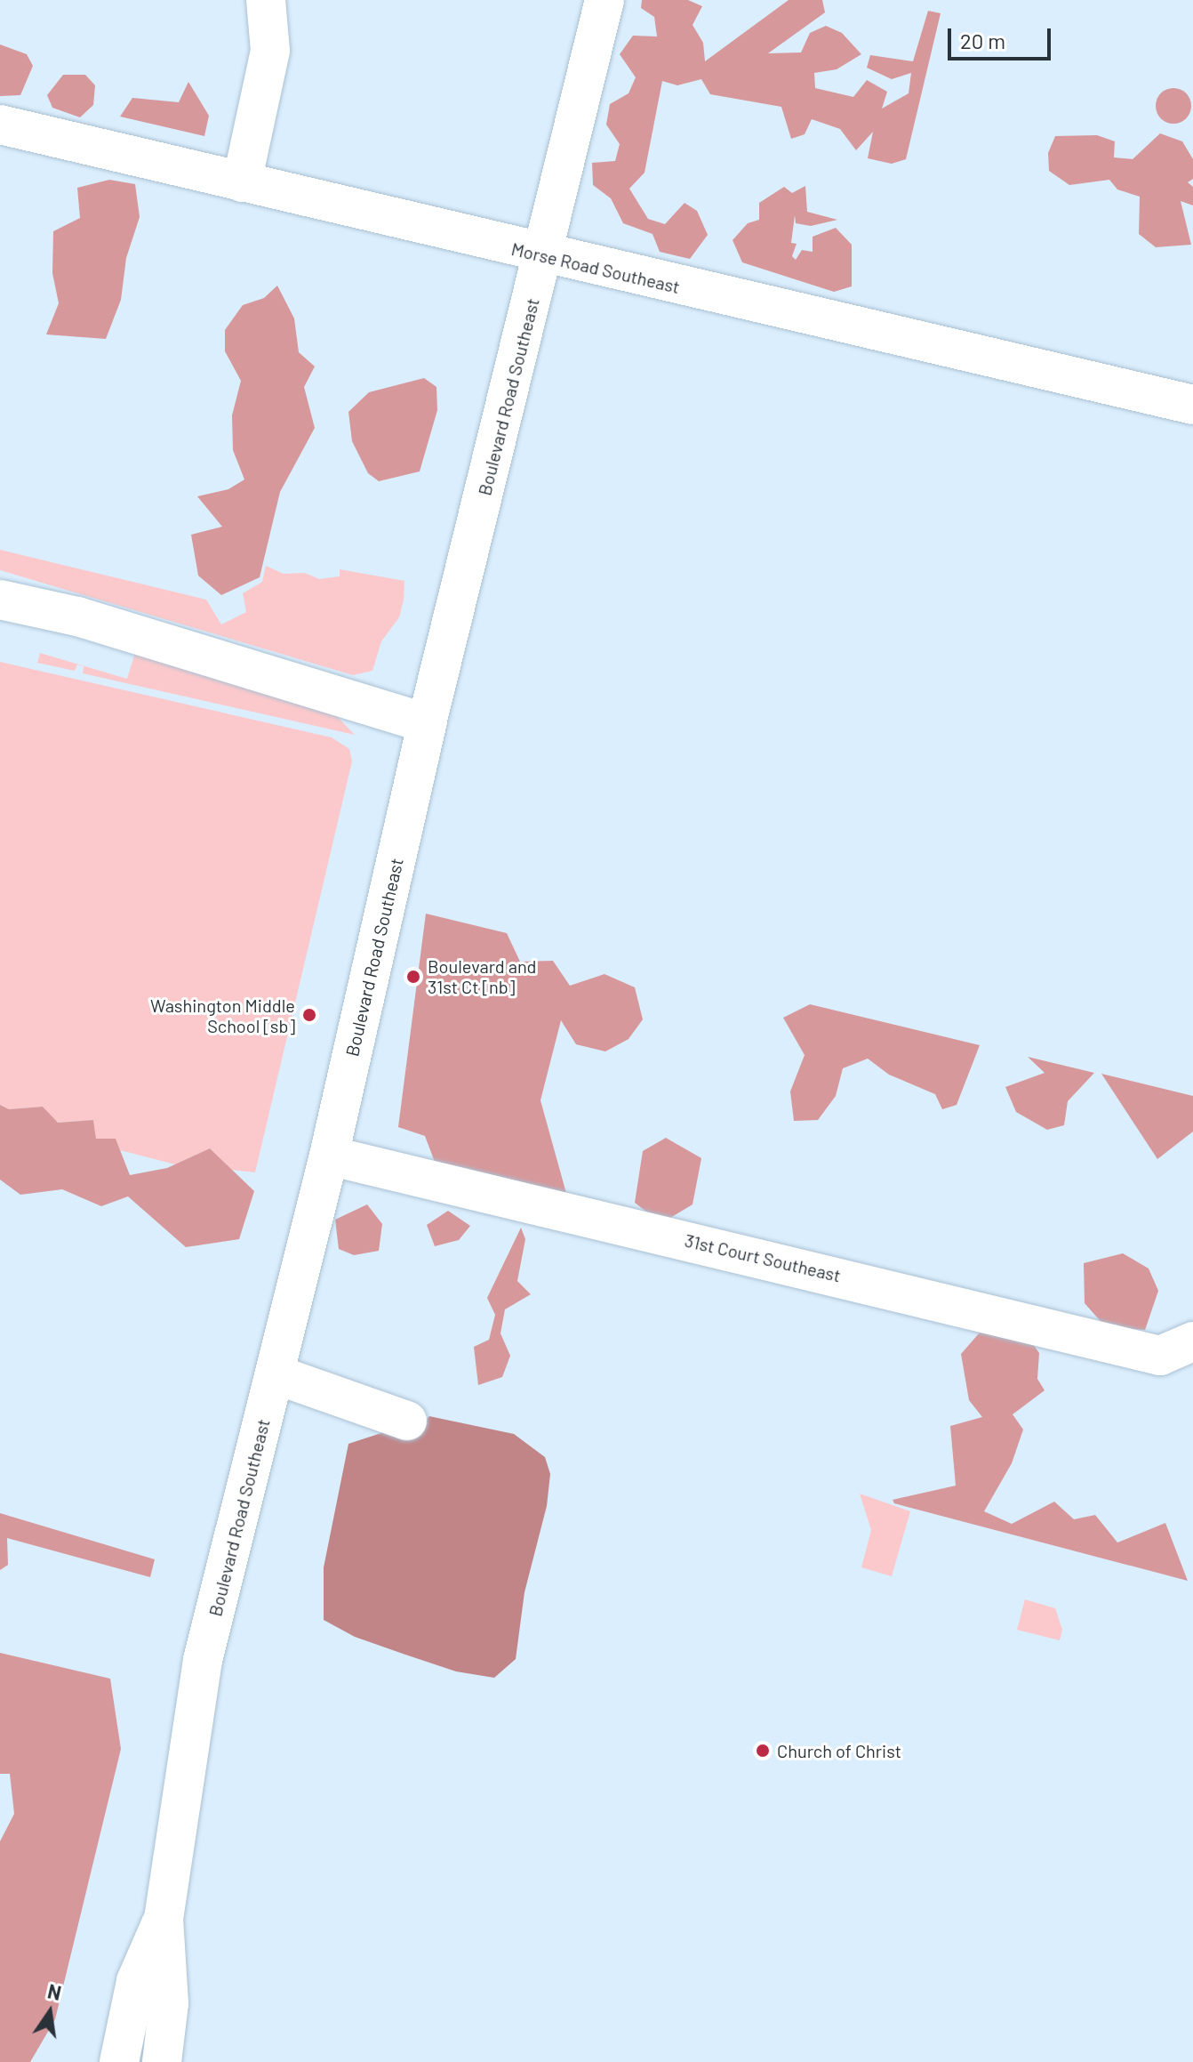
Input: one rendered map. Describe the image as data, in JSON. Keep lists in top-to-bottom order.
{
  "streets": {
    "street": ["Morse Road Southeast", "Boulevard Road Southeast", "31st Court Southeast"]
  },
  "crossings": [
    ["Morse Road Southeast", "Boulevard Road Southeast"],
    ["Boulevard Road Southeast", "31st Court Southeast"]
  ],
  "places": ["Boulevard and 31st Ct [nb]", "Washington Middle School [sb]", "Church of Christ"],
  "scale_bar": "20 m",
  "north": "top"
}
